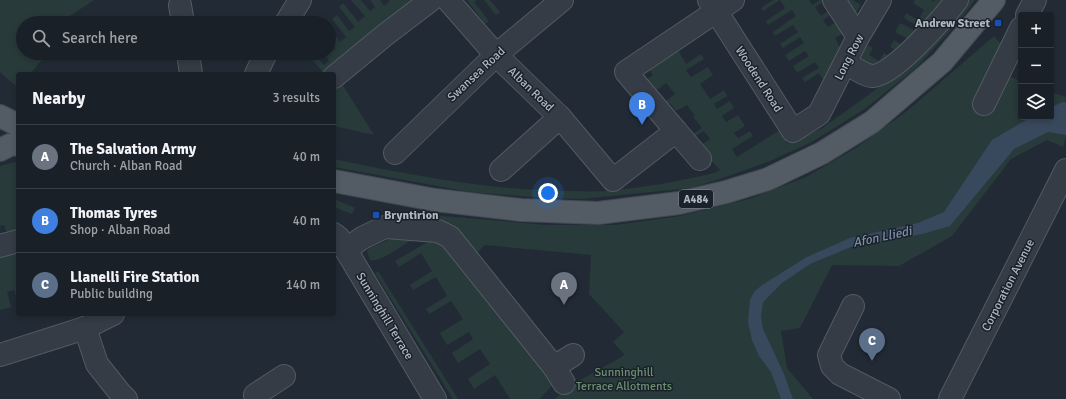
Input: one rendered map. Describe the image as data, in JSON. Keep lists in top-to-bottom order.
{
  "streets": {
    "main road": ["A484"],
    "street": [
      "Long Row",
      "Swansea Road",
      "Woodend Road",
      "Alban Road",
      "Corporation Avenue",
      "Sunninghill Terrace"
    ]
  },
  "crossings": [
    ["Long Row", "Woodend Road"],
    ["Swansea Road", "Alban Road"]
  ],
  "water": ["Afon Lliedi"],
  "parks": ["Sunninghill Terrace Allotments"],
  "places": {
    "transit": ["Andrew Street", "Bryntirion"]
  },
  "page": {
    "map_buttons": ["+", "−"],
    "search": "Search here",
    "heading": ["Nearby", "3 results"],
    "pins": ["B", "A", "C"],
    "list": [
      {
        "mark": "A",
        "name": "The Salvation Army",
        "note": "Church · Alban Road",
        "value": "40 m"
      },
      {
        "mark": "B",
        "name": "Thomas Tyres",
        "note": "Shop · Alban Road",
        "value": "40 m"
      },
      {
        "mark": "C",
        "name": "Llanelli Fire Station",
        "note": "Public building",
        "value": "140 m"
      }
    ]
  }
}
